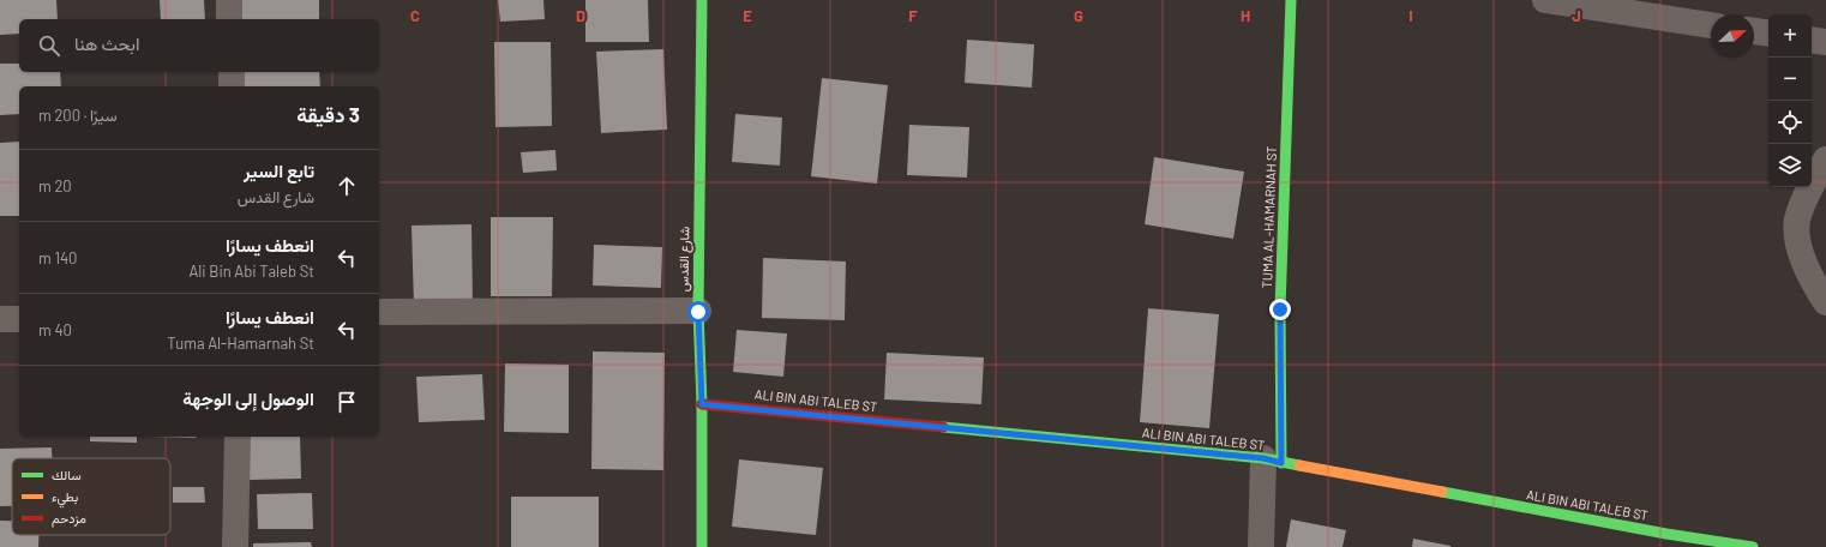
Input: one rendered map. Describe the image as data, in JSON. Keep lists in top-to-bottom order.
{
  "streets": {
    "street": ["TUMA AL-HAMARNAH ST", "شارع القدس", "ALI BIN ABI TALEB ST"]
  },
  "crossings": [
    ["TUMA AL-HAMARNAH ST", "ALI BIN ABI TALEB ST"],
    ["شارع القدس", "ALI BIN ABI TALEB ST"]
  ],
  "legend": ["سالك", "بطيء", "مزدحم"],
  "north": "top right",
  "page": {
    "map_buttons": ["+", "−"],
    "search": "ابحث هنا",
    "heading": ["3 دقيقة", "سيرًا · 200 m"],
    "list": [
      ["تابع السير", "شارع القدس", "20 m"],
      ["انعطف يسارًا", "Ali Bin Abi Taleb St", "140 m"],
      ["انعطف يسارًا", "Tuma Al-Hamarnah St", "40 m"],
      "الوصول إلى الوجهة"
    ]
  },
  "grid": {
    "columns": [
      "C",
      "D",
      "E",
      "F",
      "G",
      "H",
      "I",
      "J"
    ]
  }
}
